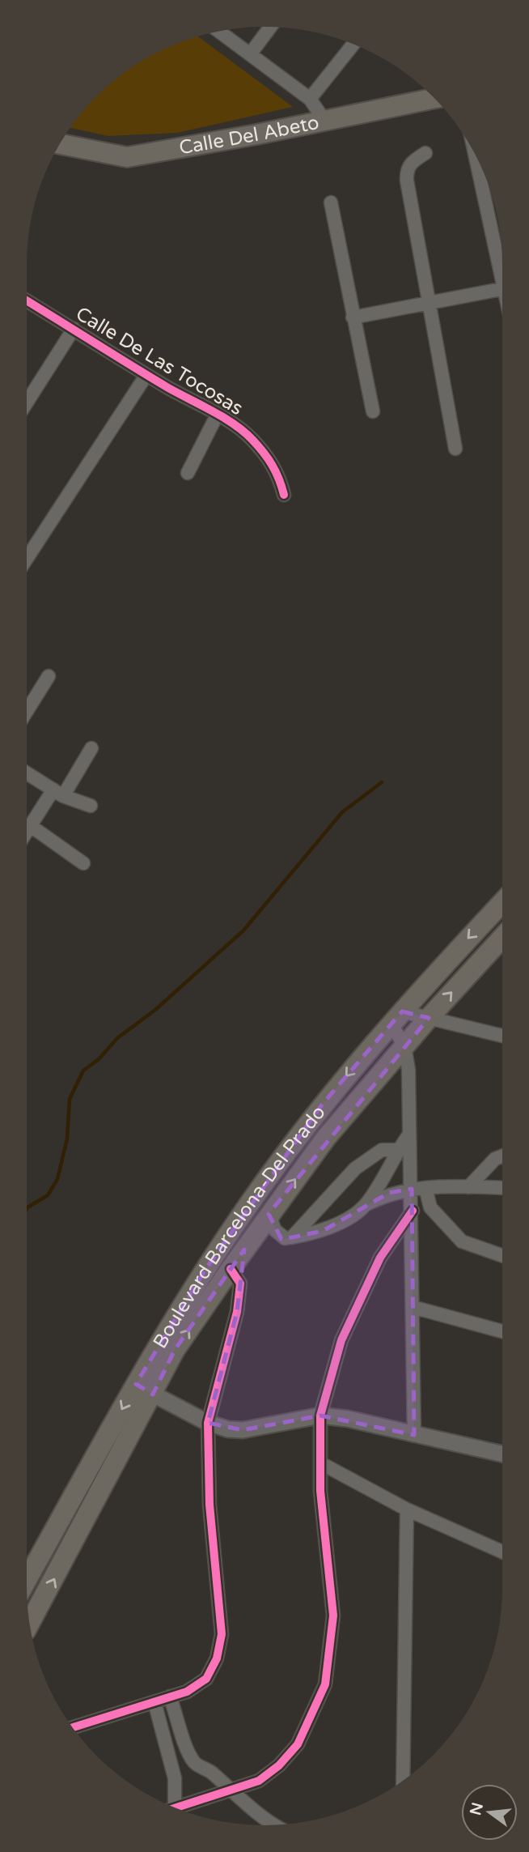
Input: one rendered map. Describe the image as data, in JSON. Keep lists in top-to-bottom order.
{
  "streets": {
    "main road": ["Calle Del Abeto", "Boulevard Barcelona-Del Prado"],
    "street": ["Calle De Las Tocosas"]
  },
  "north": "left"
}
